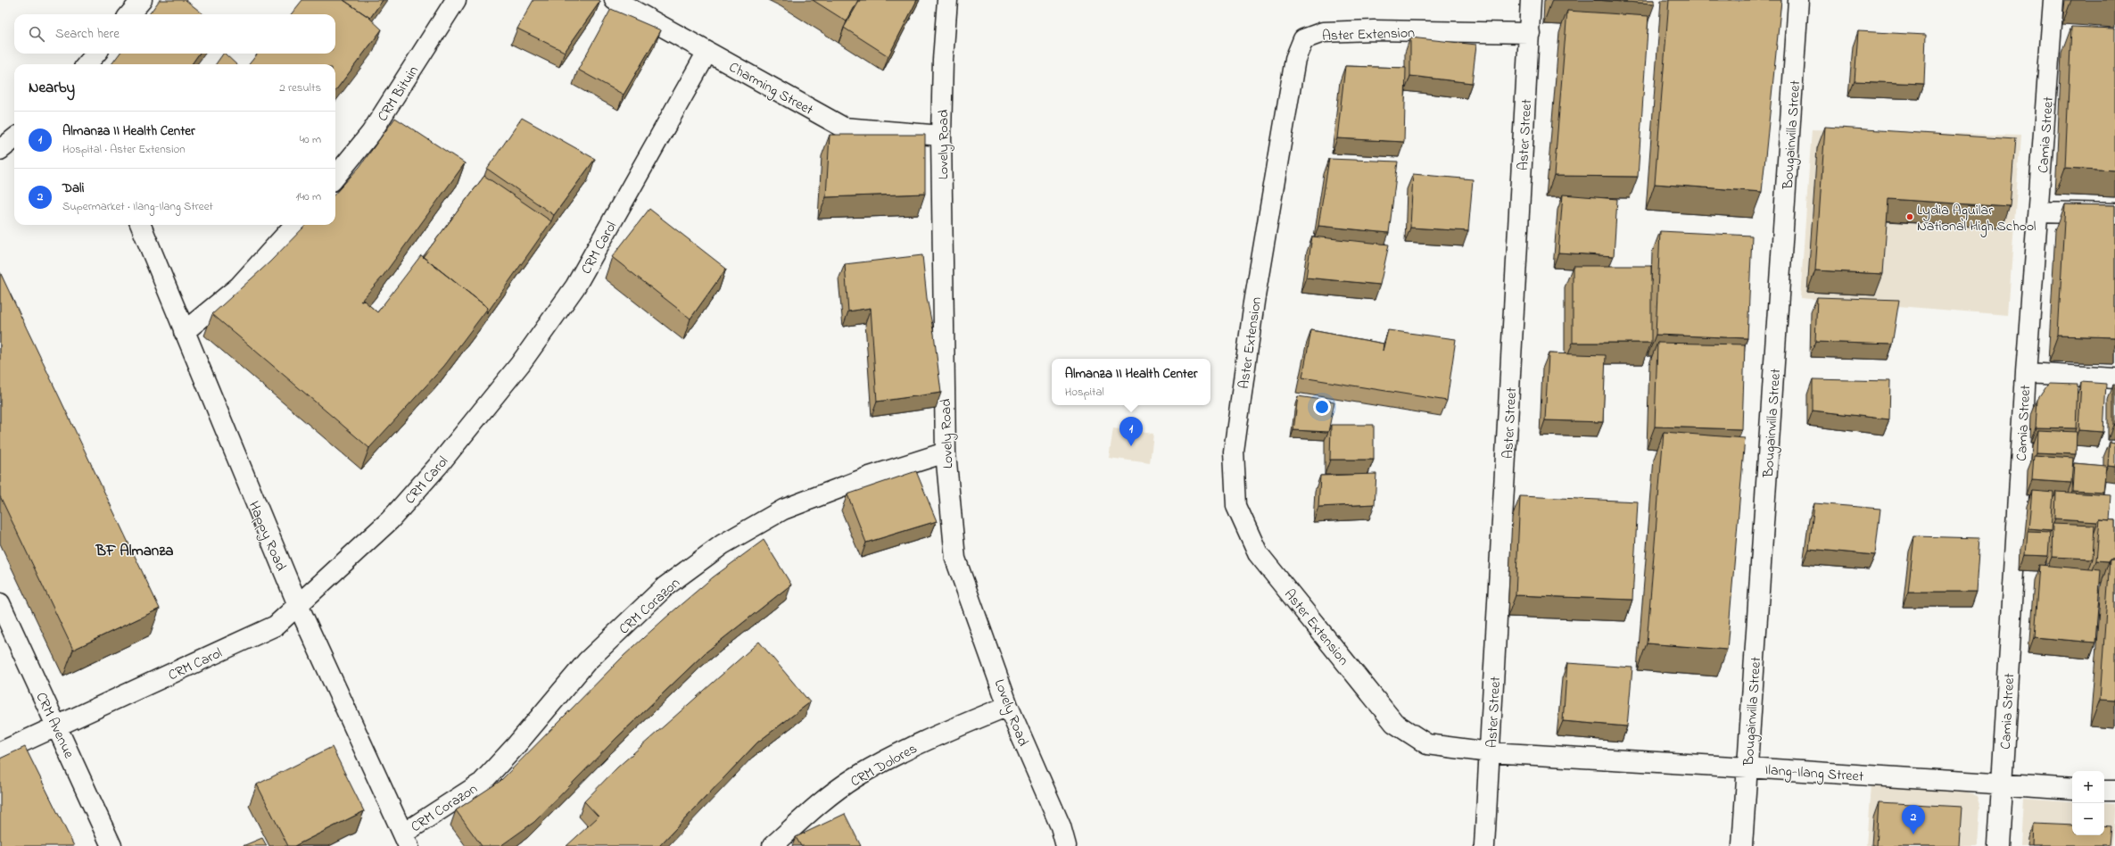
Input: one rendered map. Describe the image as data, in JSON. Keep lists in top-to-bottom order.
{
  "streets": {
    "street": [
      "Aster Extension",
      "Charming Street",
      "CRM Bituin",
      "Aster Street",
      "Bougainvilla Street",
      "Camia Street",
      "Lovely Road",
      "CRM Carol",
      "Happy Road",
      "CRM Corazon",
      "CRM Avenue",
      "CRM Dolores",
      "Ilang-Ilang Street"
    ]
  },
  "crossings": [
    ["Aster Extension", "Aster Street"],
    ["Aster Extension", "Ilang-Ilang Street"],
    ["Charming Street", "Lovely Road"],
    ["Charming Street", "CRM Carol"],
    ["Aster Street", "Ilang-Ilang Street"],
    ["Bougainvilla Street", "Ilang-Ilang Street"],
    ["Camia Street", "Ilang-Ilang Street"],
    ["Lovely Road", "CRM Corazon"],
    ["Lovely Road", "CRM Dolores"],
    ["CRM Carol", "Happy Road"],
    ["CRM Carol", "CRM Avenue"],
    ["Happy Road", "CRM Corazon"]
  ],
  "districts": ["BF Almanza"],
  "places": ["Lydia Aguilar National High School"],
  "page": {
    "search": "Search here",
    "heading": ["Nearby", "2 results"],
    "list": [
      {
        "mark": "1",
        "name": "Almanza II Health Center",
        "note": "Hospital · Aster Extension",
        "value": "40 m"
      },
      {
        "mark": "2",
        "name": "Dali",
        "note": "Supermarket · Ilang-Ilang Street",
        "value": "140 m"
      }
    ],
    "popup": ["Almanza II Health Center", "Hospital"],
    "pins": ["1", "2"],
    "map_buttons": ["+", "−"]
  }
}
